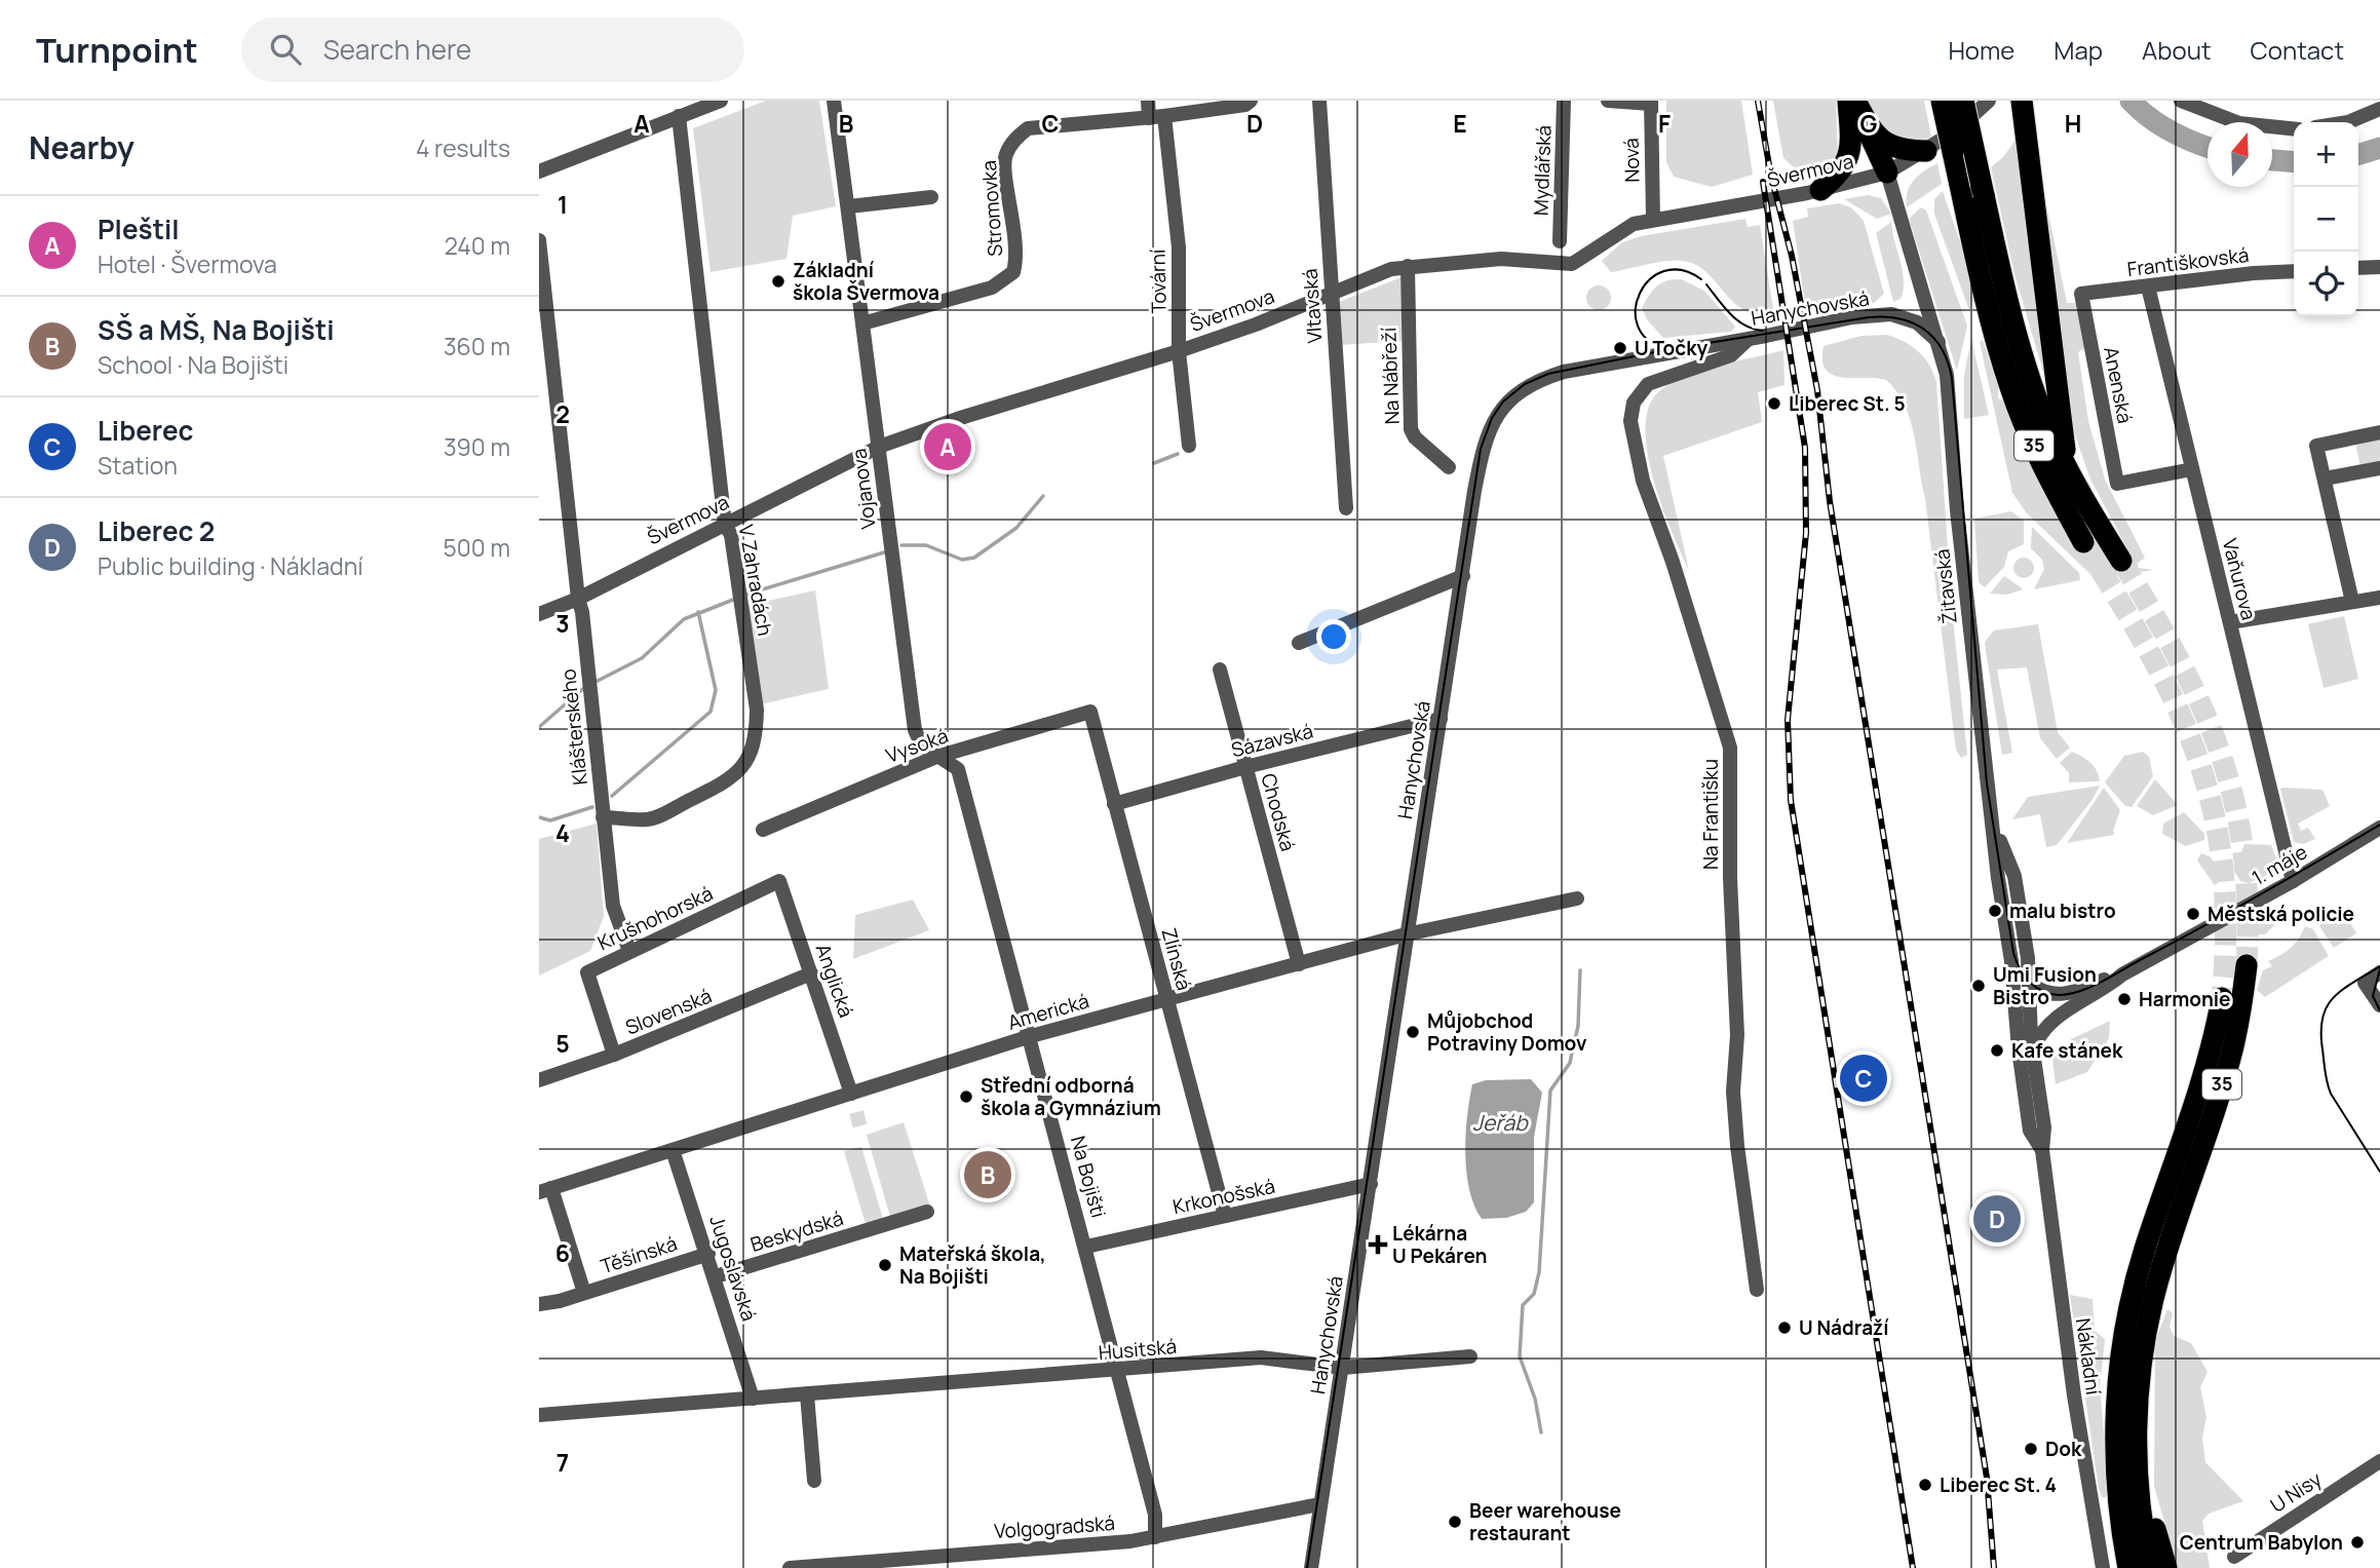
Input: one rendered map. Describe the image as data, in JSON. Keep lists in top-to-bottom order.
{
  "streets": {
    "highway": ["35"],
    "street": [
      "Nová",
      "Mydlářská",
      "Švermova",
      "Stromovka",
      "Františkovská",
      "Tovární",
      "Vltavská",
      "Hanychovská",
      "Na Nábřeží",
      "Anenská",
      "Vojanova",
      "Vaňurova",
      "V Zahradách",
      "Žitavská",
      "Klášterského",
      "Sázavská",
      "Vysoká",
      "Chodská",
      "Na Františku",
      "1. máje",
      "Krušnohorská",
      "Zlínská",
      "Anglická",
      "Slovenská",
      "Americká",
      "Na Bojišti",
      "Krkonošská",
      "Beskydská",
      "Těšínská",
      "Jugoslávská",
      "Husitská",
      "Nákladní",
      "U Nisy",
      "Volgogradská"
    ]
  },
  "crossings": [
    ["Nová", "Švermova"],
    ["Švermova", "Tovární"],
    ["Švermova", "Vltavská"],
    ["Švermova", "Na Nábřeží"],
    ["Švermova", "Vojanova"],
    ["Švermova", "V Zahradách"],
    ["Švermova", "Žitavská"],
    ["Švermova", "Klášterského"],
    ["Stromovka", "Tovární"],
    ["Stromovka", "Vojanova"],
    ["Františkovská", "Anenská"],
    ["Františkovská", "Vaňurova"],
    ["Hanychovská", "Sázavská"],
    ["Hanychovská", "Na Františku"],
    ["Hanychovská", "Americká"],
    ["Hanychovská", "Krkonošská"],
    ["Hanychovská", "Husitská"],
    ["Hanychovská", "Volgogradská"],
    ["Anenská", "Vaňurova"],
    ["Vojanova", "Vysoká"],
    ["Vojanova", "Na Bojišti"],
    ["Vaňurova", "1. máje"],
    ["V Zahradách", "Klášterského"],
    ["Žitavská", "1. máje"],
    ["Žitavská", "Nákladní"],
    ["Klášterského", "Krušnohorská"],
    ["Sázavská", "Chodská"],
    ["Sázavská", "Zlínská"],
    ["Vysoká", "Zlínská"],
    ["Vysoká", "Na Bojišti"],
    ["Chodská", "Americká"],
    ["1. máje", "Nákladní"],
    ["Krušnohorská", "Anglická"],
    ["Krušnohorská", "Slovenská"],
    ["Zlínská", "Americká"],
    ["Zlínská", "Krkonošská"],
    ["Anglická", "Slovenská"],
    ["Anglická", "Americká"],
    ["Americká", "Na Bojišti"],
    ["Americká", "Jugoslávská"],
    ["Na Bojišti", "Krkonošská"],
    ["Na Bojišti", "Husitská"],
    ["Na Bojišti", "Volgogradská"],
    ["Beskydská", "Jugoslávská"],
    ["Těšínská", "Jugoslávská"],
    ["Jugoslávská", "Husitská"]
  ],
  "water": ["Jeřáb"],
  "places": {
    "other": [
      "Základní škola Švermova",
      "U Točky",
      "Liberec St. 5",
      "malu bistro",
      "Městská policie",
      "Umi Fusion Bistro",
      "Harmonie",
      "Můjobchod Potraviny Domov",
      "Kafe stánek",
      "Střední odborná škola a Gymnázium",
      "Mateřská škola, Na Bojišti",
      "U Nádraží",
      "Dok",
      "Liberec St. 4",
      "Beer warehouse restaurant",
      "Centrum Babylon"
    ],
    "health": ["Lékárna U Pekáren"]
  },
  "north": "top",
  "page": {
    "header": "Turnpoint",
    "search": "Search here",
    "nav": [
      "Home",
      "Map",
      "About",
      "Contact"
    ],
    "heading": ["Nearby", "4 results"],
    "map_buttons": ["+", "−"],
    "list": [
      {
        "mark": "A",
        "name": "Pleštil",
        "note": "Hotel · Švermova",
        "value": "240 m"
      },
      {
        "mark": "B",
        "name": "SŠ a MŠ, Na Bojišti",
        "note": "School · Na Bojišti",
        "value": "360 m"
      },
      {
        "mark": "C",
        "name": "Liberec",
        "note": "Station",
        "value": "390 m"
      },
      {
        "mark": "D",
        "name": "Liberec 2",
        "note": "Public building · Nákladní",
        "value": "500 m"
      }
    ],
    "pins": [
      "A",
      "C",
      "B",
      "D"
    ]
  },
  "grid": {
    "columns": [
      "A",
      "B",
      "C",
      "D",
      "E",
      "F",
      "G",
      "H"
    ],
    "rows": [
      "1",
      "2",
      "3",
      "4",
      "5",
      "6",
      "7"
    ]
  }
}
